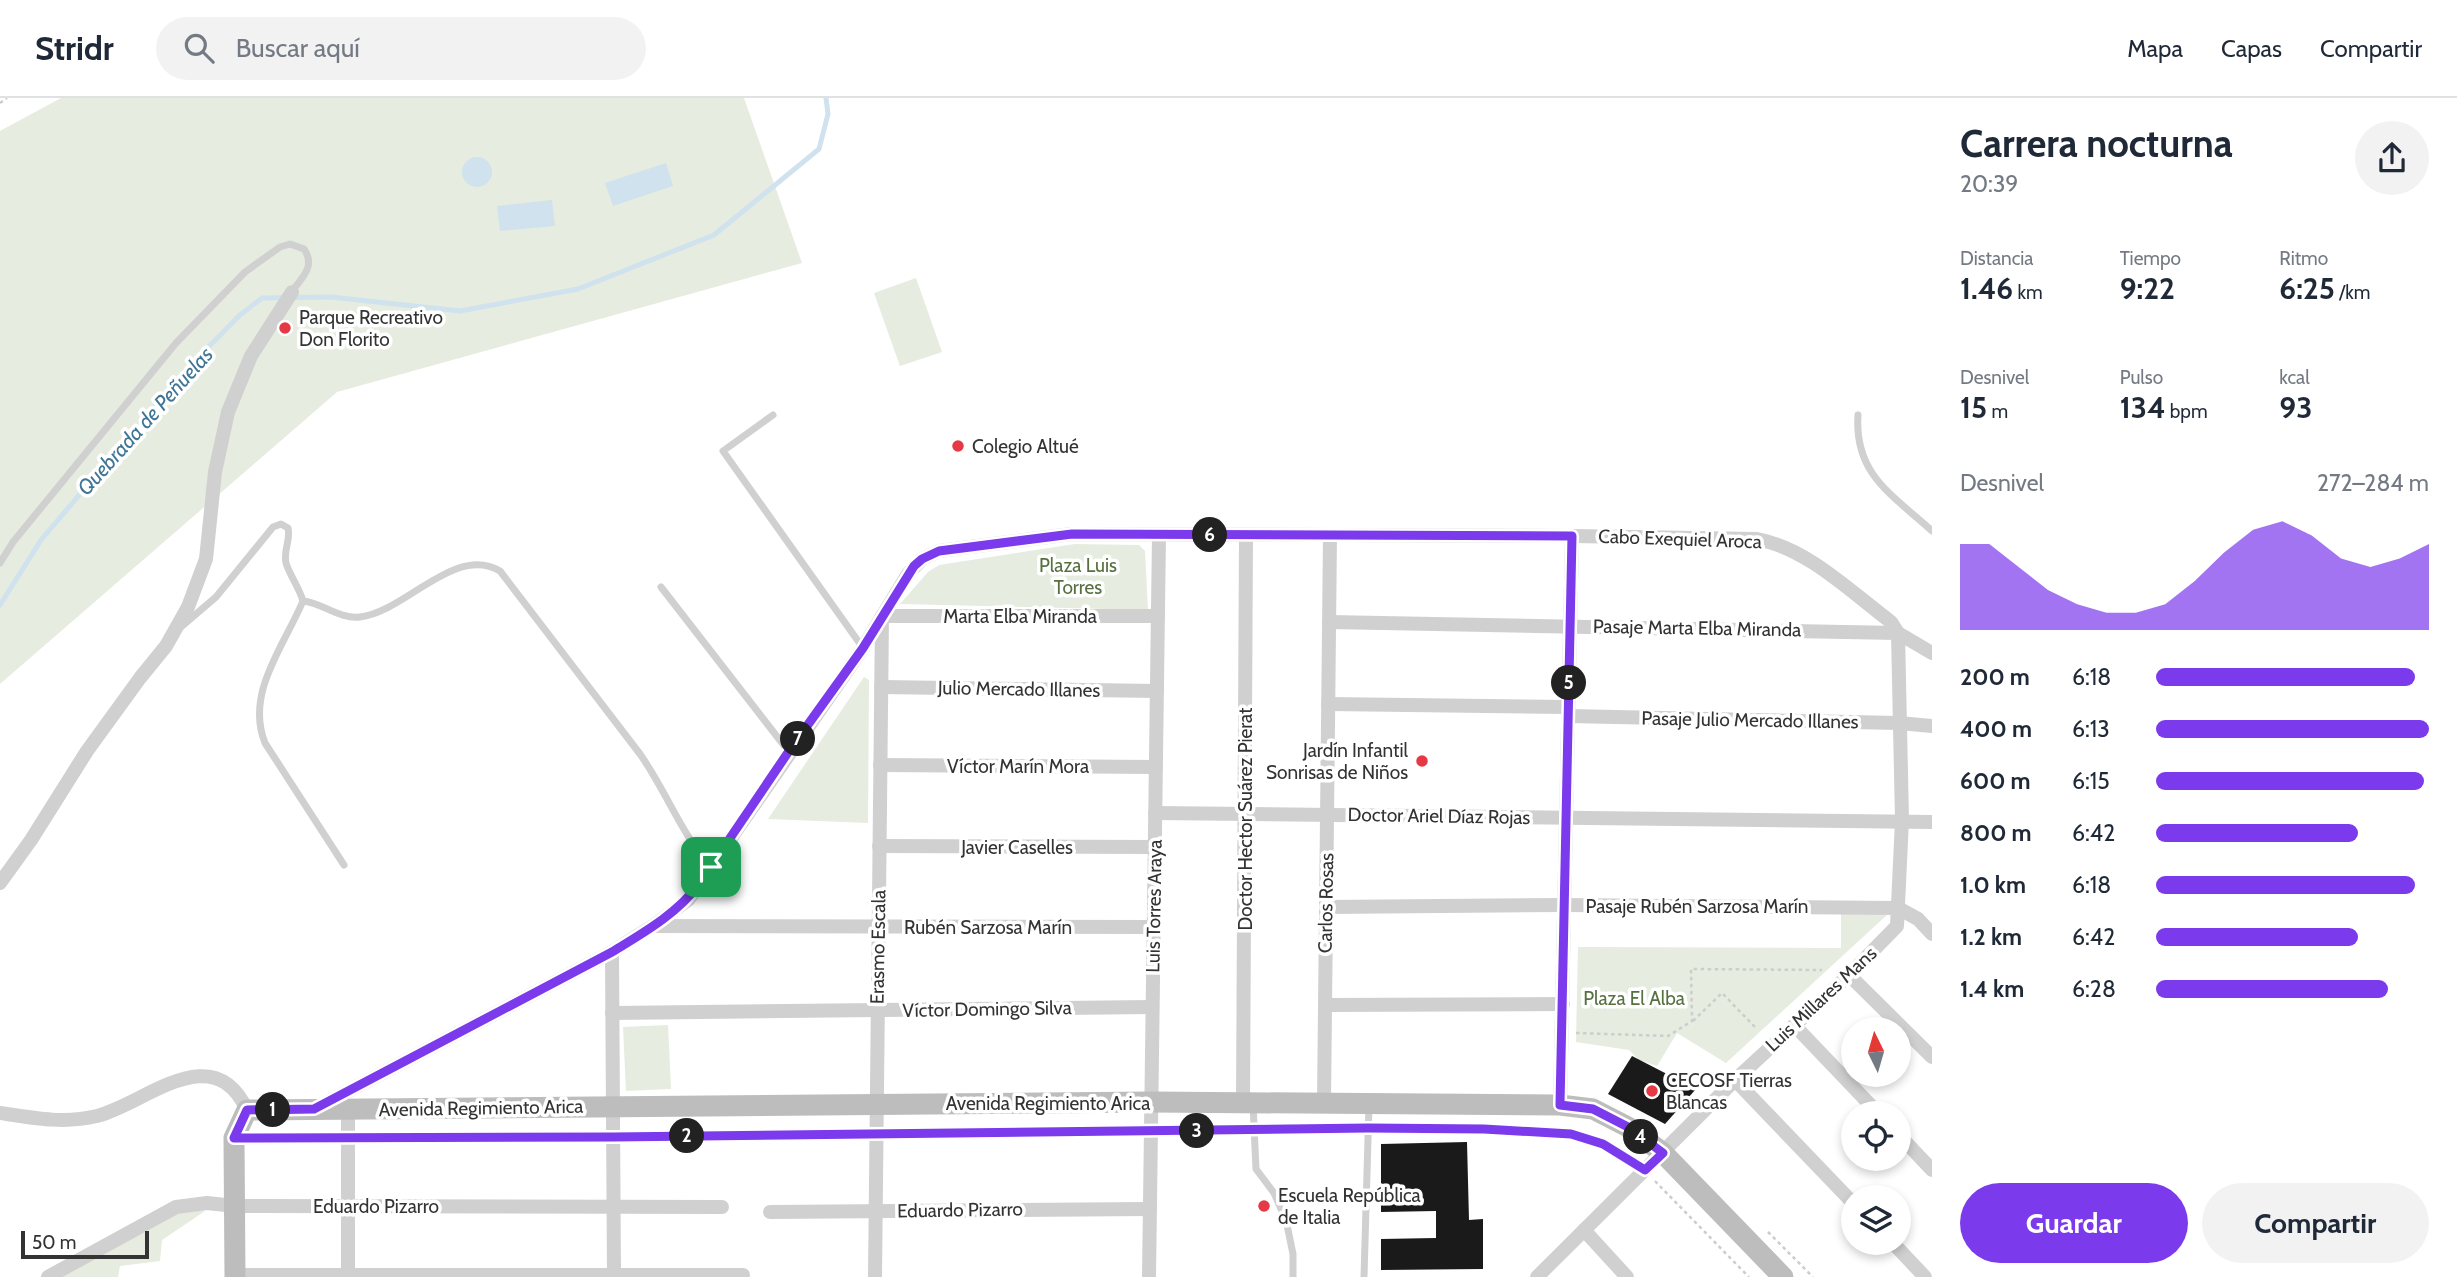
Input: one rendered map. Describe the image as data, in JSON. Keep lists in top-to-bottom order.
{
  "streets": {
    "street": [
      "Cabo Exequiel Aroca",
      "Marta Elba Miranda",
      "Pasaje Marta Elba Miranda",
      "Julio Mercado Illanes",
      "Pasaje Julio Mercado Illanes",
      "Víctor Marín Mora",
      "Doctor Ariel Díaz Rojas",
      "Doctor Hector Suárez Pierat",
      "Javier Caselles",
      "Carlos Rosas",
      "Luis Torres Araya",
      "Pasaje Rubén Sarzosa Marín",
      "Rubén Sarzosa Marín",
      "Erasmo Escala",
      "Luis Millares Mans",
      "Víctor Domingo Silva",
      "Avenida Regimiento Arica",
      "Eduardo Pizarro"
    ]
  },
  "crossings": [
    ["Cabo Exequiel Aroca", "Marta Elba Miranda"],
    ["Cabo Exequiel Aroca", "Pasaje Marta Elba Miranda"],
    ["Cabo Exequiel Aroca", "Doctor Hector Suárez Pierat"],
    ["Cabo Exequiel Aroca", "Carlos Rosas"],
    ["Cabo Exequiel Aroca", "Luis Torres Araya"],
    ["Cabo Exequiel Aroca", "Rubén Sarzosa Marín"],
    ["Cabo Exequiel Aroca", "Erasmo Escala"],
    ["Cabo Exequiel Aroca", "Luis Millares Mans"],
    ["Cabo Exequiel Aroca", "Avenida Regimiento Arica"],
    ["Marta Elba Miranda", "Luis Torres Araya"],
    ["Marta Elba Miranda", "Erasmo Escala"],
    ["Pasaje Marta Elba Miranda", "Carlos Rosas"],
    ["Pasaje Marta Elba Miranda", "Luis Millares Mans"],
    ["Julio Mercado Illanes", "Luis Torres Araya"],
    ["Julio Mercado Illanes", "Erasmo Escala"],
    ["Pasaje Julio Mercado Illanes", "Carlos Rosas"],
    ["Pasaje Julio Mercado Illanes", "Luis Millares Mans"],
    ["Víctor Marín Mora", "Luis Torres Araya"],
    ["Víctor Marín Mora", "Erasmo Escala"],
    ["Doctor Ariel Díaz Rojas", "Doctor Hector Suárez Pierat"],
    ["Doctor Ariel Díaz Rojas", "Carlos Rosas"],
    ["Doctor Ariel Díaz Rojas", "Luis Torres Araya"],
    ["Doctor Ariel Díaz Rojas", "Luis Millares Mans"],
    ["Doctor Hector Suárez Pierat", "Avenida Regimiento Arica"],
    ["Javier Caselles", "Luis Torres Araya"],
    ["Javier Caselles", "Erasmo Escala"],
    ["Carlos Rosas", "Pasaje Rubén Sarzosa Marín"],
    ["Carlos Rosas", "Avenida Regimiento Arica"],
    ["Luis Torres Araya", "Rubén Sarzosa Marín"],
    ["Luis Torres Araya", "Víctor Domingo Silva"],
    ["Luis Torres Araya", "Avenida Regimiento Arica"],
    ["Luis Torres Araya", "Eduardo Pizarro"],
    ["Pasaje Rubén Sarzosa Marín", "Luis Millares Mans"],
    ["Rubén Sarzosa Marín", "Erasmo Escala"],
    ["Erasmo Escala", "Víctor Domingo Silva"],
    ["Erasmo Escala", "Avenida Regimiento Arica"],
    ["Erasmo Escala", "Eduardo Pizarro"],
    ["Luis Millares Mans", "Avenida Regimiento Arica"]
  ],
  "water": ["Quebrada de Peñuelas"],
  "parks": ["Plaza Luis Torres", "Plaza El Alba"],
  "places": [
    "Parque Recreativo Don Florito",
    "Colegio Altué",
    "Jardín Infantil Sonrisas de Niños",
    "CECOSF Tierras Blancas",
    "Escuela República de Italia"
  ],
  "scale_bar": "50 m",
  "north": "top",
  "page": {
    "header": "Stridr",
    "search": "Buscar aquí",
    "nav": ["Mapa", "Capas", "Compartir"],
    "heading": ["Carrera nocturna", "20:39"],
    "stats": [
      ["Distancia", "1.46 km"],
      ["Tiempo", "9:22"],
      ["Ritmo", "6:25 /km"],
      ["Desnivel", "15 m"],
      ["Pulso", "134 bpm"],
      ["kcal", "93"]
    ],
    "chart": ["Desnivel", "272–284 m"],
    "pins": [
      "6",
      "5",
      "7",
      "1",
      "3",
      "2",
      "4"
    ],
    "list": [
      {
        "name": "200 m",
        "note": "6:18"
      },
      {
        "name": "400 m",
        "note": "6:13"
      },
      {
        "name": "600 m",
        "note": "6:15"
      },
      {
        "name": "800 m",
        "note": "6:42"
      },
      {
        "name": "1.0 km",
        "note": "6:18"
      },
      {
        "name": "1.2 km",
        "note": "6:42"
      },
      {
        "name": "1.4 km",
        "note": "6:28"
      }
    ],
    "buttons": ["Guardar", "Compartir"],
    "scale": "50 m"
  }
}
